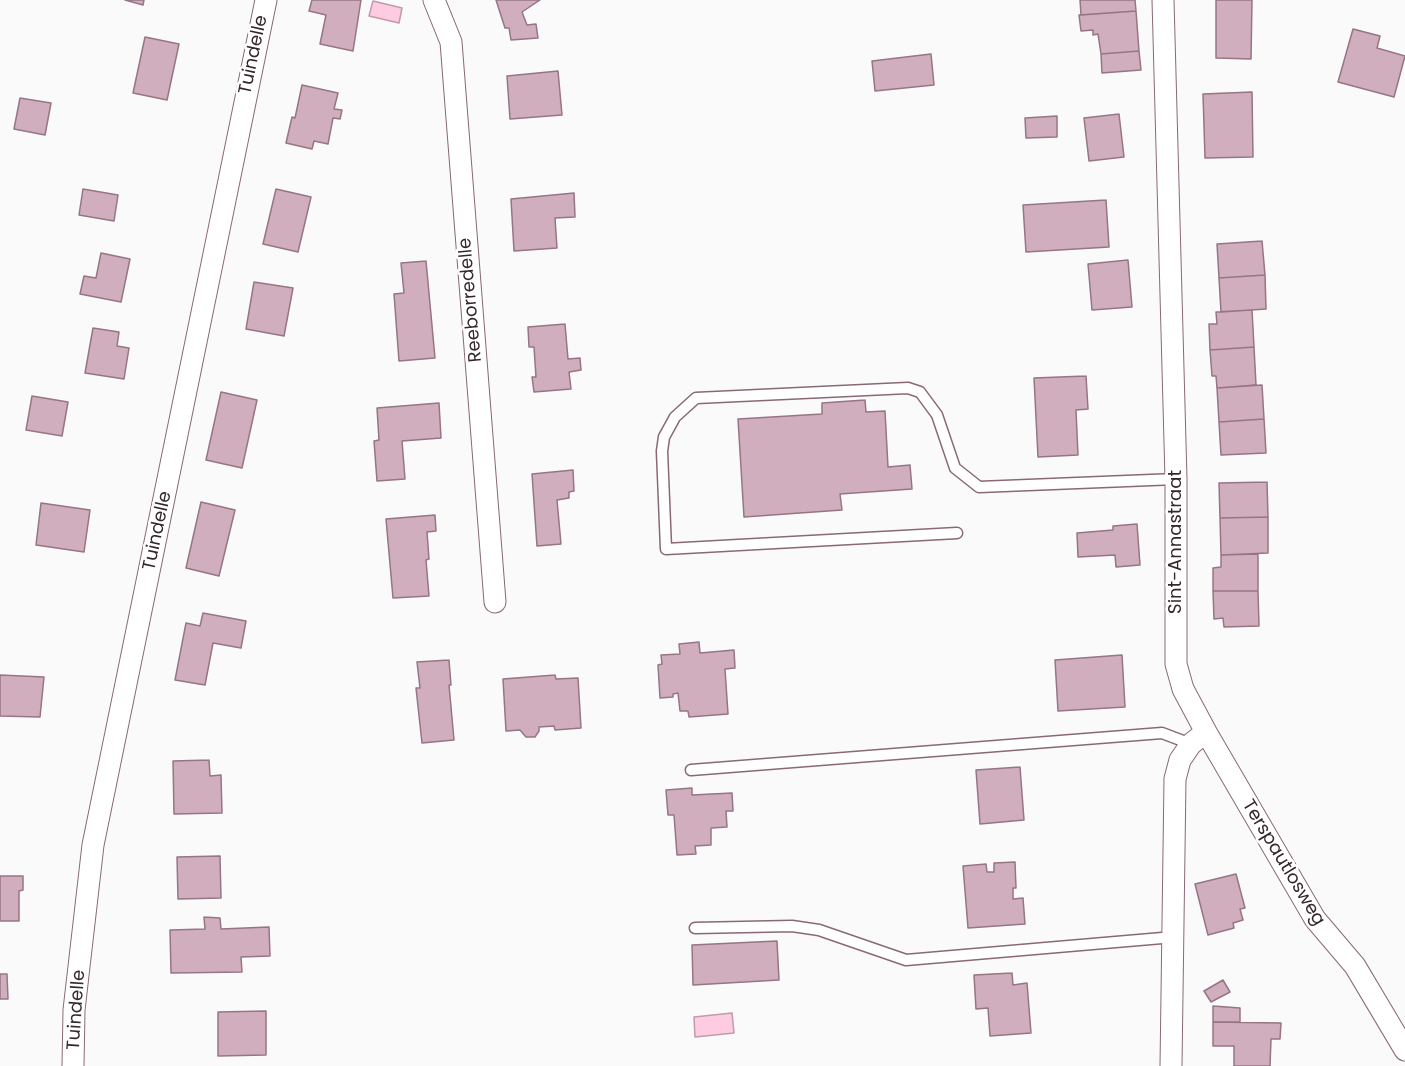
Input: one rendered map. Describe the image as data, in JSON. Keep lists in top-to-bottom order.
{
  "streets": {
    "street": [
      "Tuindelle",
      "Reeborredelle",
      "Sint-Annastraat",
      "Terspautlosweg"
    ]
  },
  "crossings": [
    ["Sint-Annastraat", "Terspautlosweg"]
  ]
}
